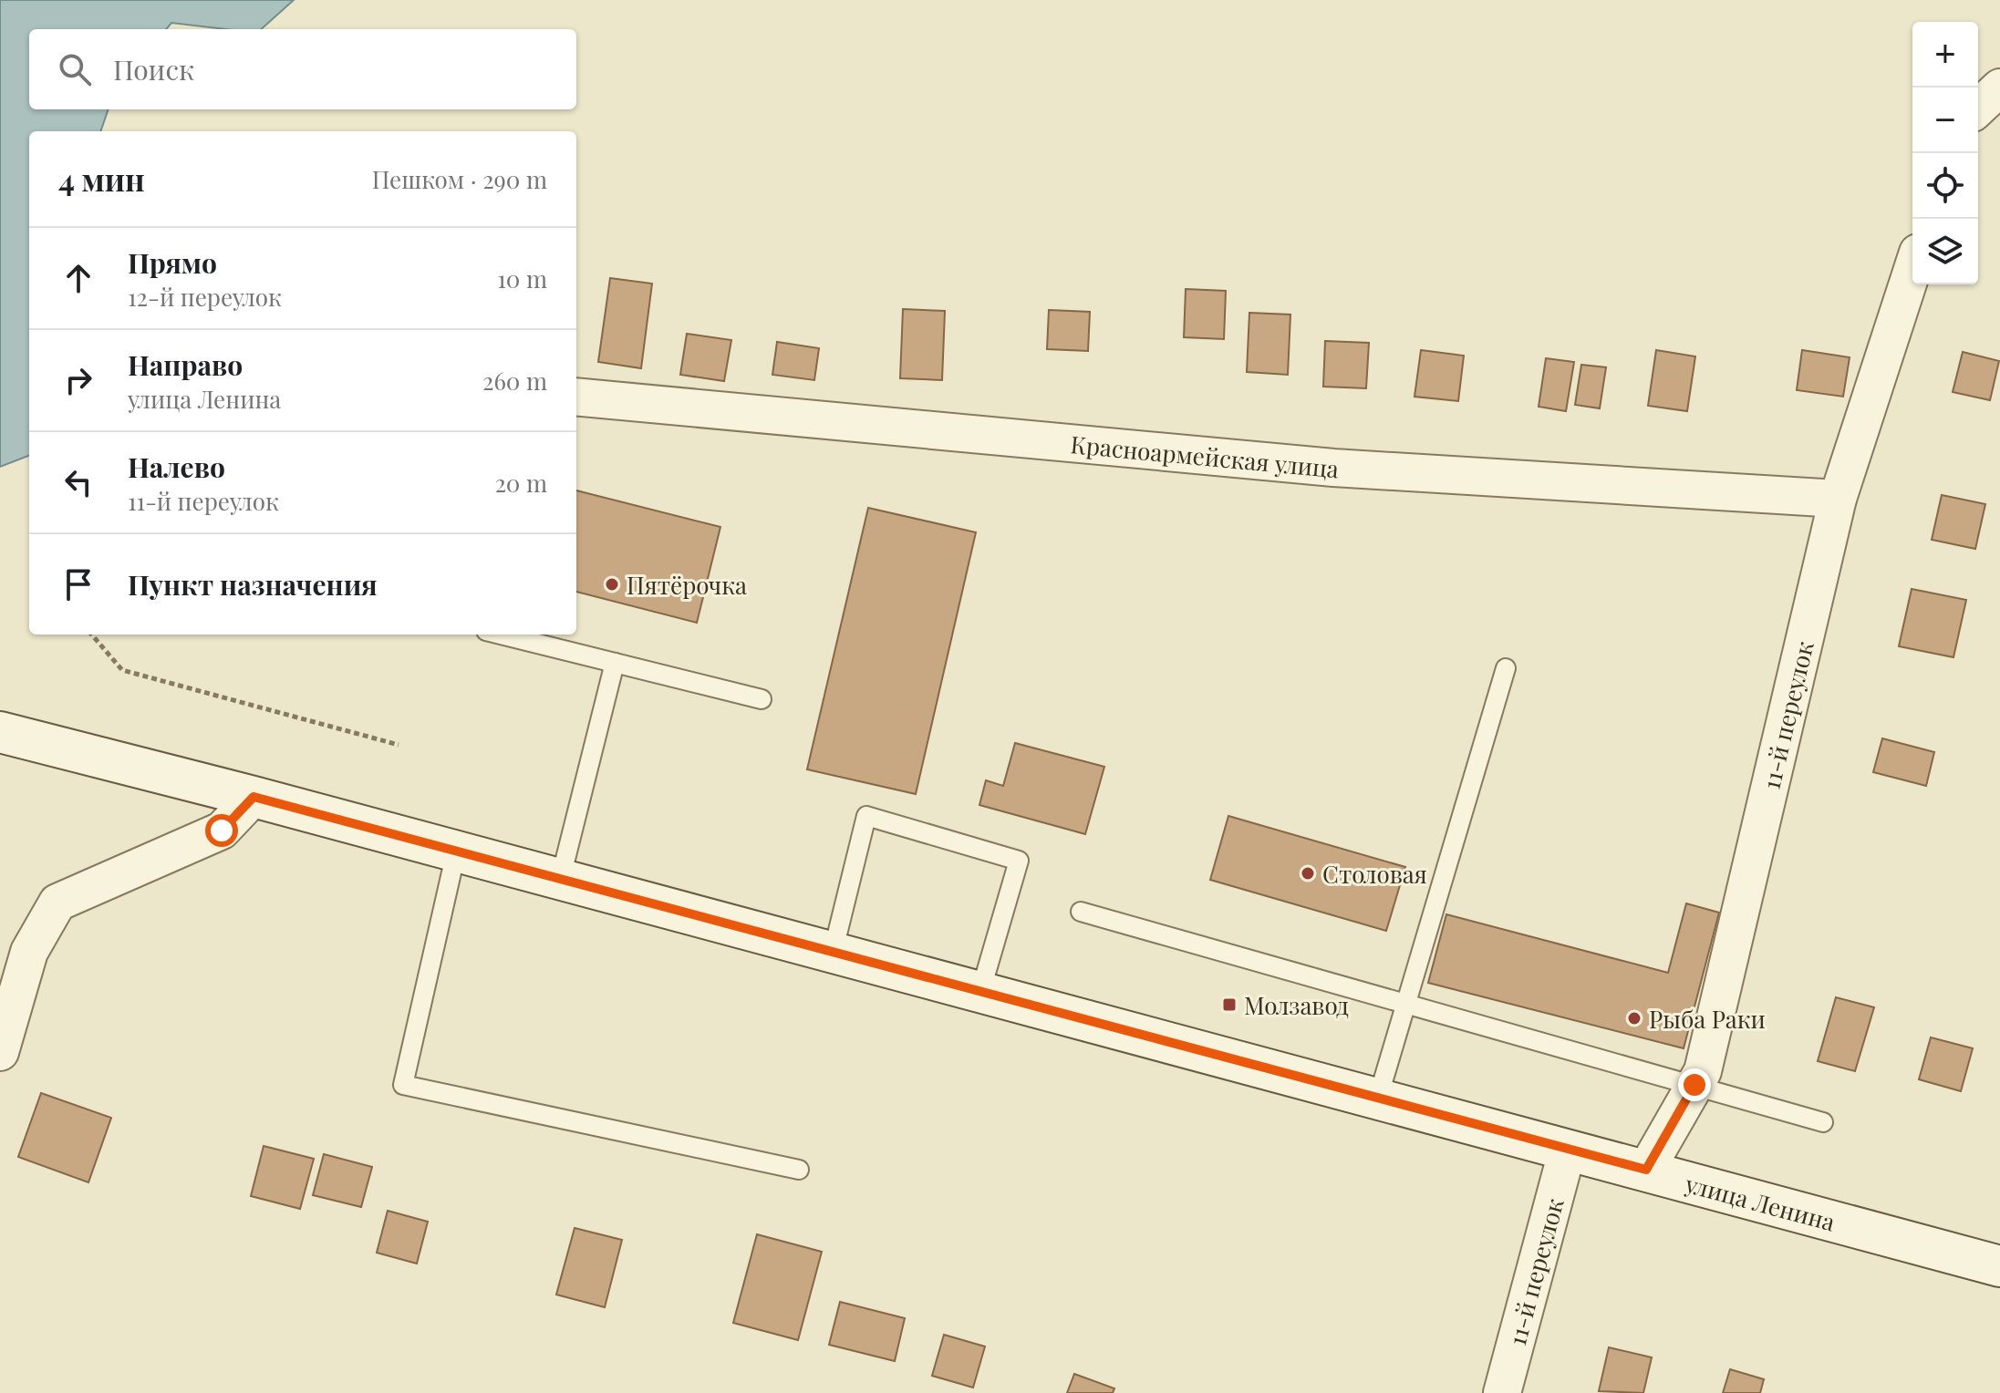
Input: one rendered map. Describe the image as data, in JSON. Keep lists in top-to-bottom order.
{
  "streets": {
    "street": ["Красноармейская улица", "11-й переулок", "улица Ленина"]
  },
  "crossings": [
    ["Красноармейская улица", "11-й переулок"],
    ["11-й переулок", "улица Ленина"]
  ],
  "places": {
    "other": ["Пятёрочка", "Столовая", "Рыба Раки"],
    "transit": ["Молзавод"]
  },
  "page": {
    "map_buttons": ["+", "−"],
    "search": "Поиск",
    "heading": ["4 мин", "Пешком · 290 m"],
    "list": [
      ["Прямо", "12-й переулок", "10 m"],
      ["Направо", "улица Ленина", "260 m"],
      ["Налево", "11-й переулок", "20 m"],
      "Пункт назначения"
    ]
  }
}
